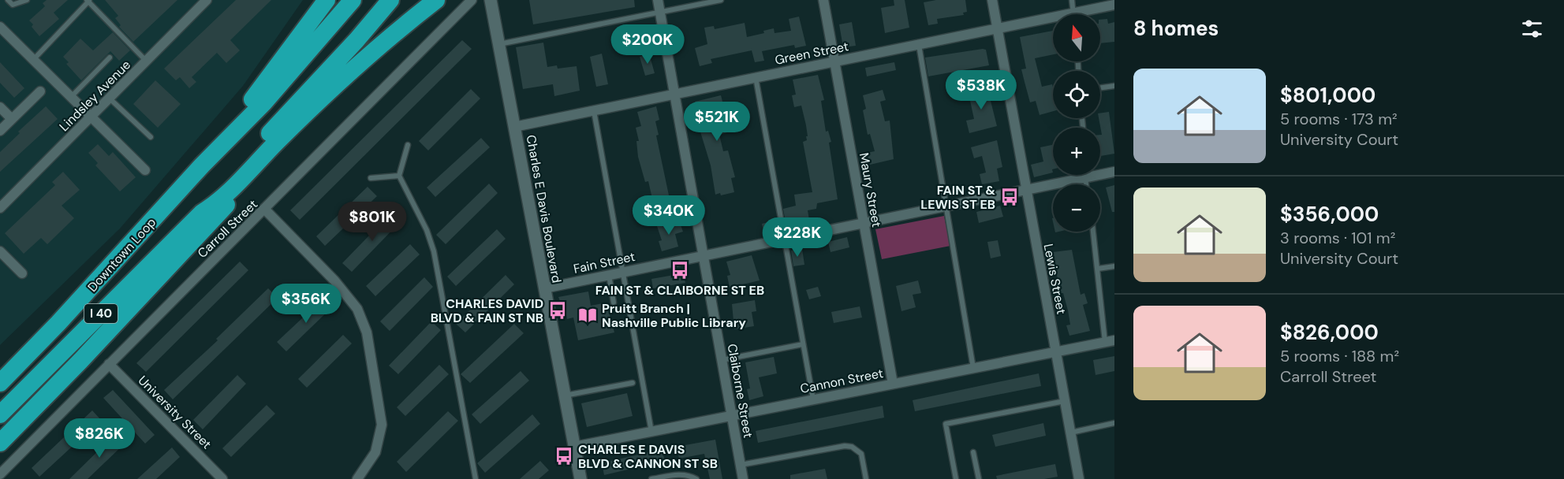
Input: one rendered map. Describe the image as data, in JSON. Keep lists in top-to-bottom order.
{
  "streets": {
    "highway": ["Downtown Loop", "I 40"],
    "street": [
      "Green Street",
      "Lindsley Avenue",
      "Maury Street",
      "Charles E Davis Boulevard",
      "Carroll Street",
      "Fain Street",
      "Lewis Street",
      "Cannon Street",
      "Claiborne Street",
      "University Street"
    ]
  },
  "crossings": [
    ["Green Street", "Maury Street"],
    ["Green Street", "Charles E Davis Boulevard"],
    ["Green Street", "Lewis Street"],
    ["Green Street", "Claiborne Street"],
    ["Maury Street", "Fain Street"],
    ["Maury Street", "Cannon Street"],
    ["Charles E Davis Boulevard", "Fain Street"],
    ["Charles E Davis Boulevard", "Cannon Street"],
    ["Carroll Street", "University Street"],
    ["Downtown Loop", "I 40"],
    ["Fain Street", "Lewis Street"],
    ["Fain Street", "Claiborne Street"],
    ["Lewis Street", "Cannon Street"],
    ["Cannon Street", "Claiborne Street"]
  ],
  "places": {
    "bus stop": [
      "FAIN ST & LEWIS ST EB",
      "FAIN ST & CLAIBORNE ST EB",
      "CHARLES DAVID BLVD & FAIN ST NB",
      "CHARLES E DAVIS BLVD & CANNON ST SB"
    ],
    "library": ["Pruitt Branch | Nashville Public Library"]
  },
  "north": "top",
  "page": {
    "heading": "8 homes",
    "map_buttons": ["+", "−"],
    "price": [
      "$200K",
      "$538K",
      "$521K",
      "$340K",
      "$801K",
      "$228K",
      "$356K",
      "$826K"
    ],
    "list": [
      {
        "name": "$801,000",
        "note": "5 rooms · 173 m² · University Court"
      },
      {
        "name": "$356,000",
        "note": "3 rooms · 101 m² · University Court"
      },
      {
        "name": "$826,000",
        "note": "5 rooms · 188 m² · Carroll Street"
      }
    ]
  }
}
